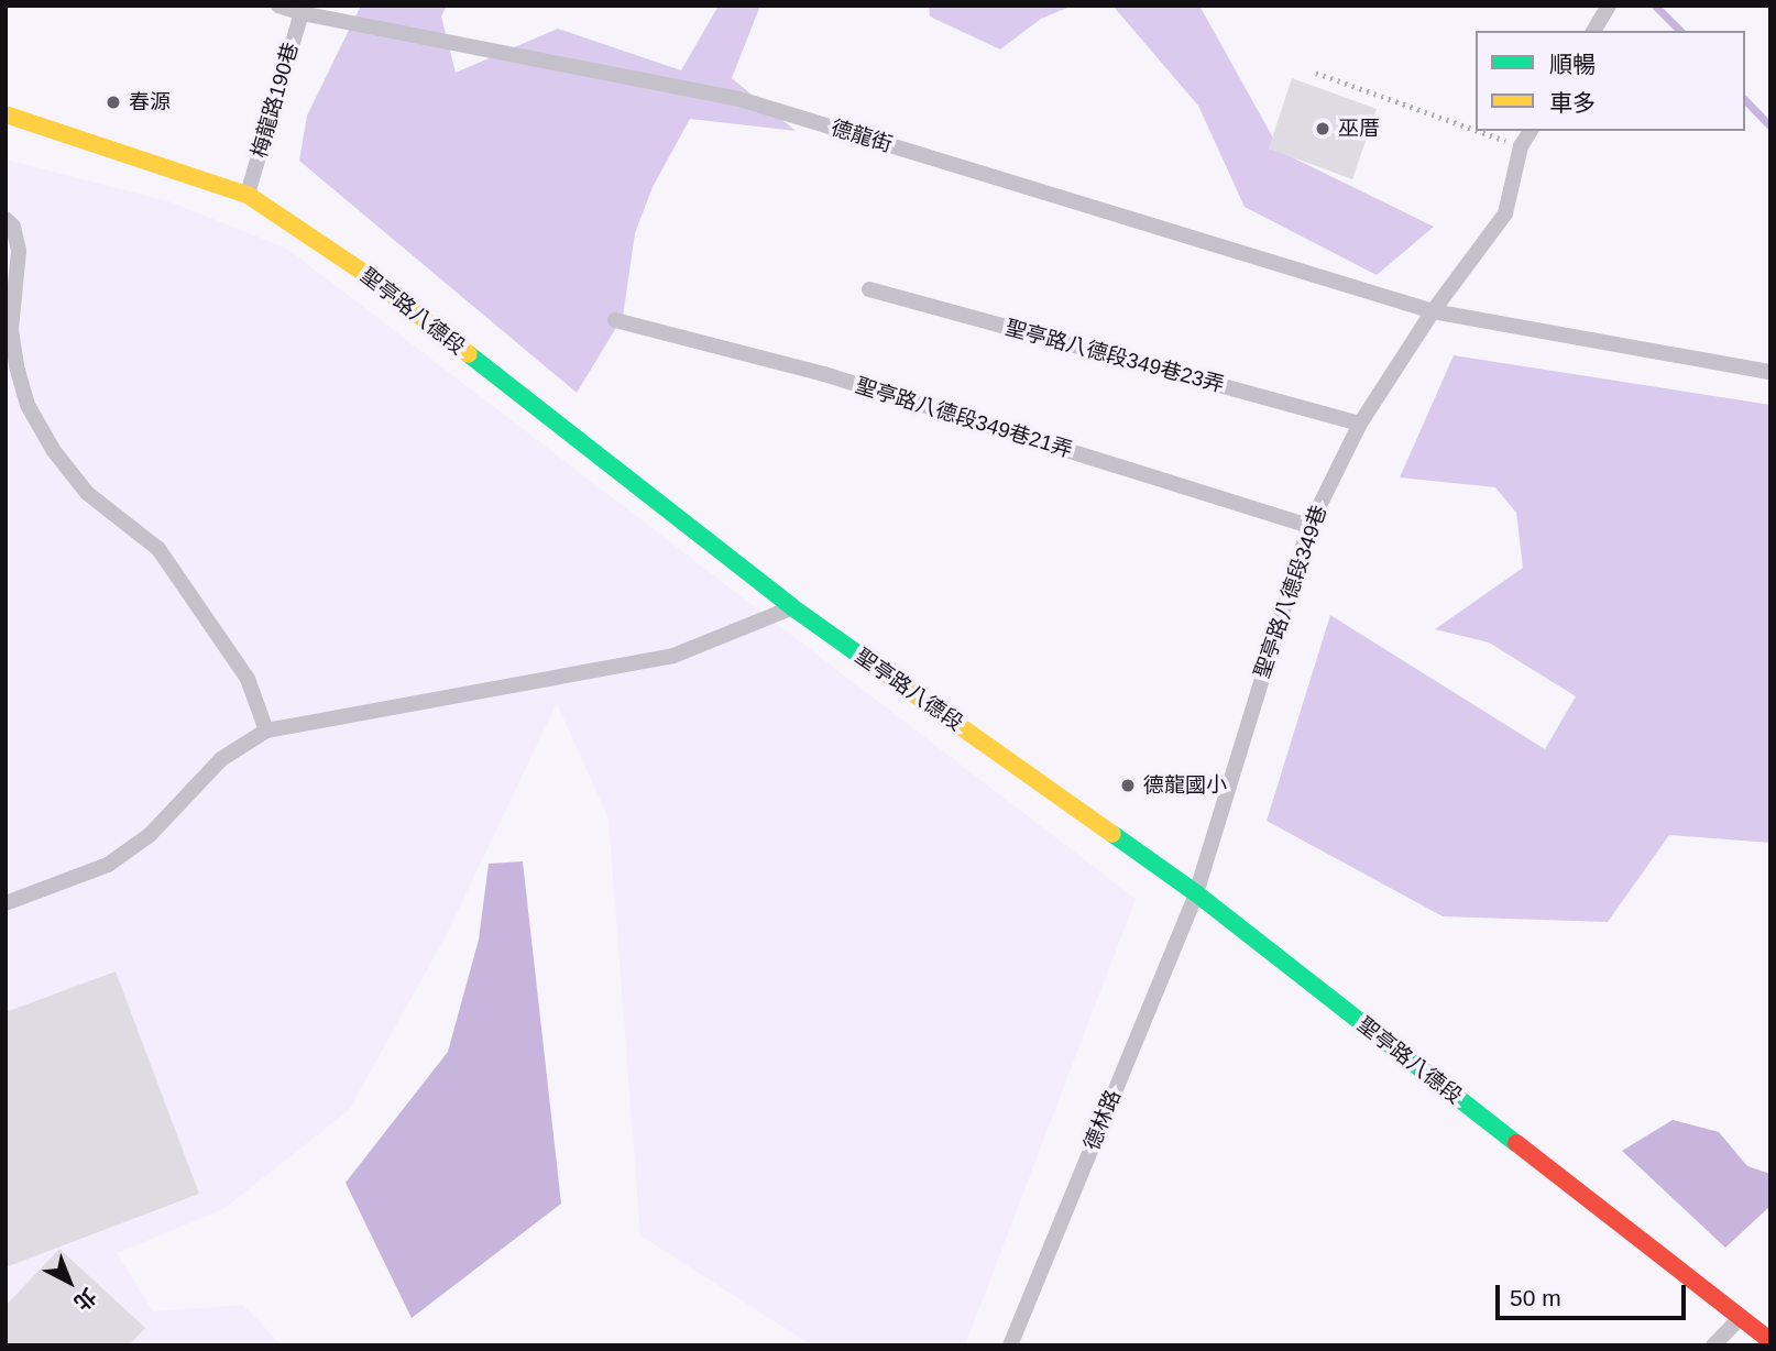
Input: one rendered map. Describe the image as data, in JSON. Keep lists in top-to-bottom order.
{
  "streets": {
    "street": ["聖亭路八德段"],
    "lane": [
      "梅龍路190巷",
      "德龍街",
      "聖亭路八德段349巷23弄",
      "聖亭路八德段349巷21弄",
      "聖亭路八德段349巷",
      "德林路"
    ]
  },
  "crossings": [
    ["梅龍路190巷", "德龍街"],
    ["梅龍路190巷", "聖亭路八德段"],
    ["德龍街", "聖亭路八德段349巷"],
    ["聖亭路八德段", "聖亭路八德段349巷"],
    ["聖亭路八德段", "德林路"],
    ["聖亭路八德段349巷23弄", "聖亭路八德段349巷"],
    ["聖亭路八德段349巷21弄", "聖亭路八德段349巷"],
    ["聖亭路八德段349巷", "德林路"]
  ],
  "places": ["春源", "巫厝", "德龍國小"],
  "legend": ["順暢", "車多"],
  "scale_bar": "50 m",
  "north": "bottom right"
}
